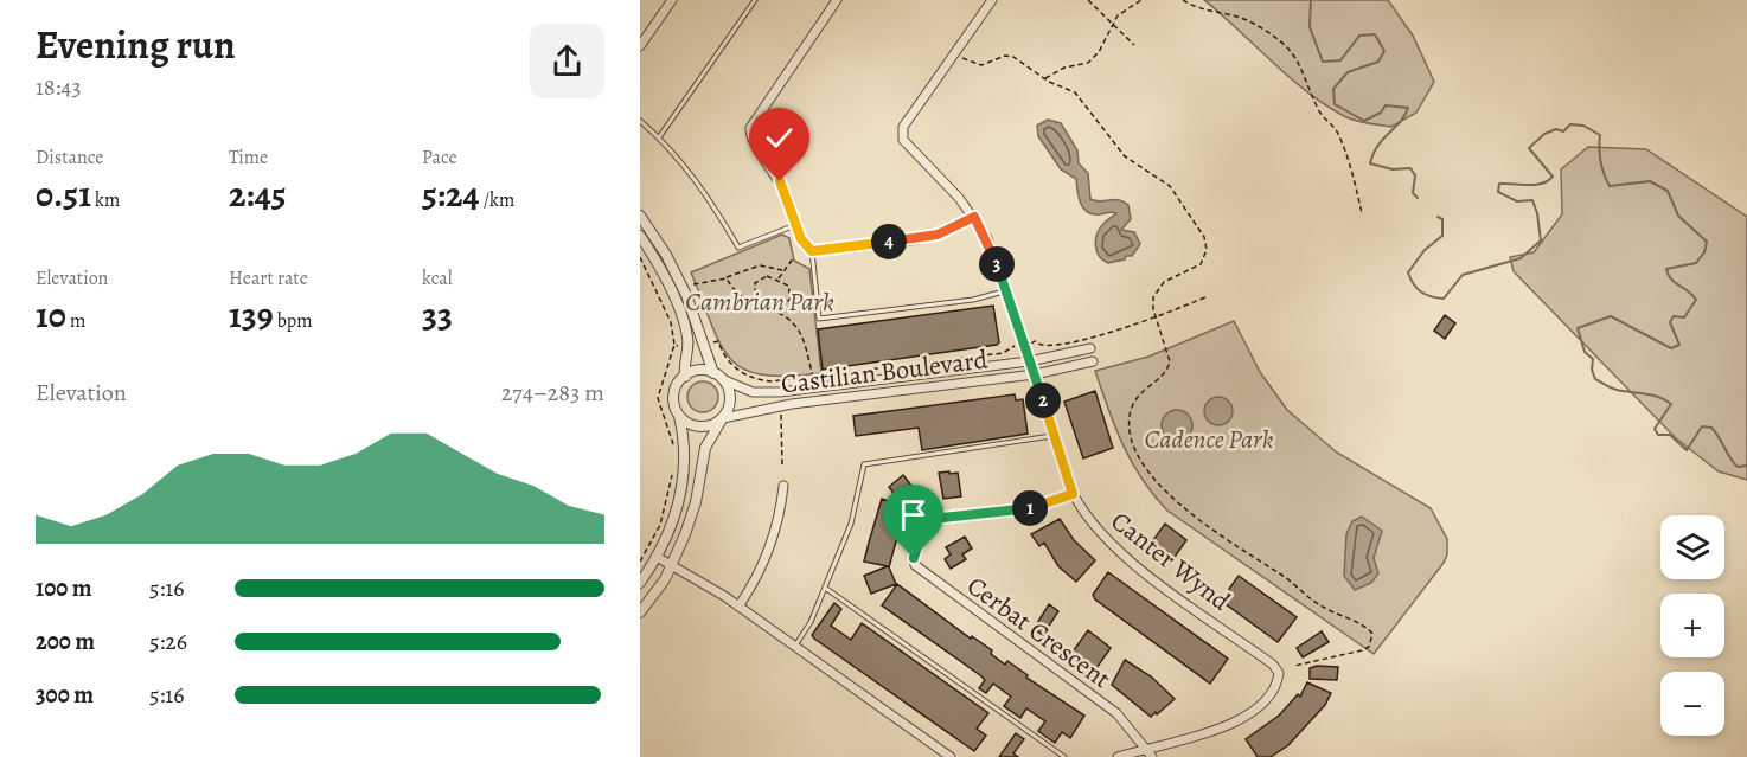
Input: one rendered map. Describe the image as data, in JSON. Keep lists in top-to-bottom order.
{
  "streets": {
    "street": ["Castilian Boulevard", "Canter Wynd", "Cerbat Crescent"]
  },
  "crossings": [
    ["Castilian Boulevard", "Canter Wynd"],
    ["Canter Wynd", "Cerbat Crescent"]
  ],
  "parks": ["Cambrian Park", "Cadence Park"],
  "page": {
    "heading": ["Evening run", "18:43"],
    "stats": [
      ["Distance", "0.51 km"],
      ["Time", "2:45"],
      ["Pace", "5:24 /km"],
      ["Elevation", "10 m"],
      ["Heart rate", "139 bpm"],
      ["kcal", "33"]
    ],
    "pins": [
      "4",
      "3",
      "2",
      "1"
    ],
    "chart": ["Elevation", "274–283 m"],
    "map_buttons": ["+", "−"],
    "list": [
      {
        "name": "100 m",
        "note": "5:16"
      },
      {
        "name": "200 m",
        "note": "5:26"
      },
      {
        "name": "300 m",
        "note": "5:16"
      }
    ]
  }
}
